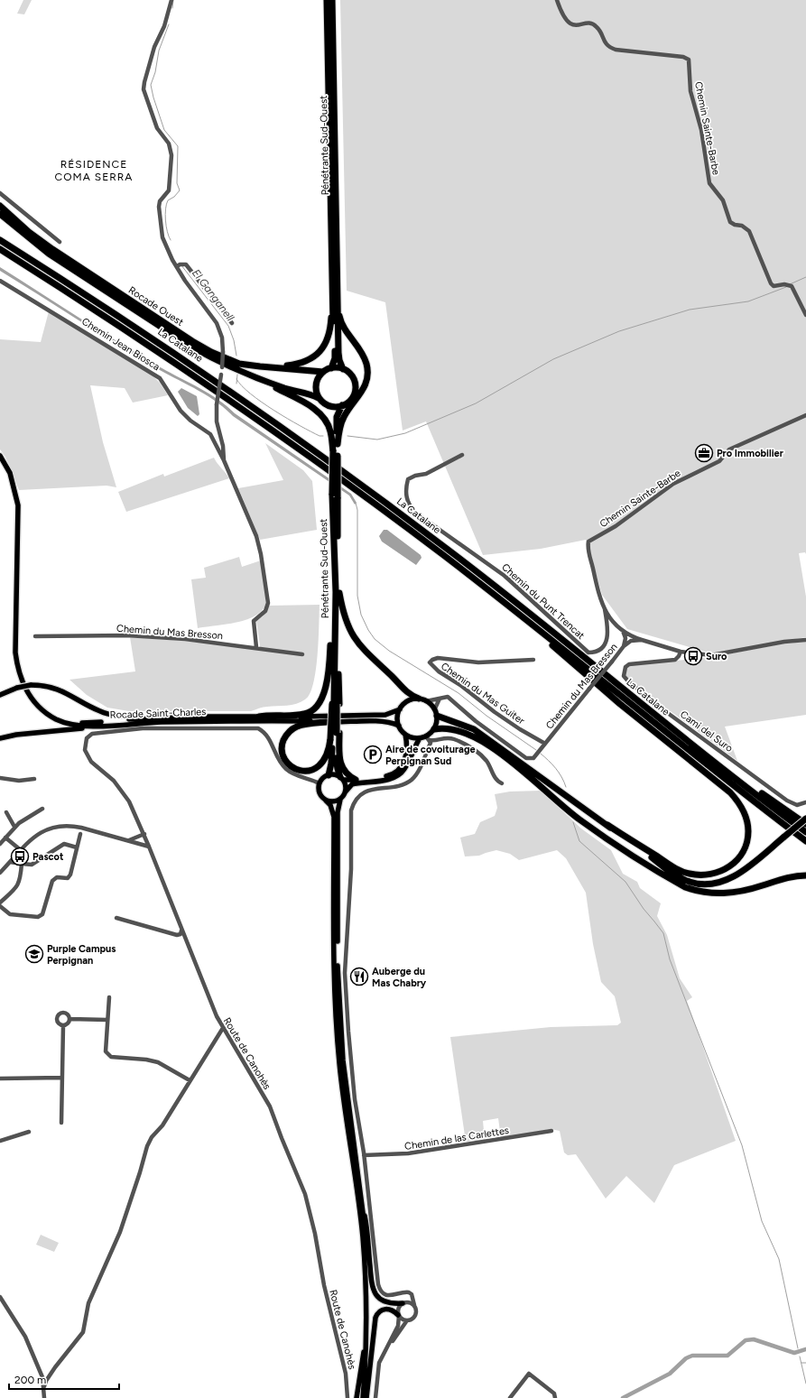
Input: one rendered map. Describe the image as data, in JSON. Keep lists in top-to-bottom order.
{
  "streets": {
    "highway": ["Pénétrante Sud-Ouest", "Rocade Ouest", "La Catalane"],
    "main road": ["Rocade Saint-Charles"],
    "street": [
      "Chemin Sainte-Barbe",
      "Chemin Jean Biosca",
      "Chemin du Punt Trencat",
      "Chemin du Mas Bresson",
      "Chemin du Mas Guiter",
      "Cami del Suro",
      "Route de Canohès",
      "Chemin de las Carlettes"
    ]
  },
  "crossings": [
    ["Chemin Sainte-Barbe", "Chemin du Punt Trencat"],
    ["Chemin Sainte-Barbe", "Chemin du Mas Bresson"],
    ["Pénétrante Sud-Ouest", "Rocade Ouest"],
    ["Pénétrante Sud-Ouest", "La Catalane"],
    ["Chemin Jean Biosca", "Chemin du Mas Bresson"],
    ["Chemin du Mas Bresson", "Chemin du Mas Guiter"]
  ],
  "districts": ["RÉSIDENCE COMA SERRA"],
  "water": ["El Ganganell"],
  "places": {
    "office": ["Pro Immobilier"],
    "bus stop": ["Suro", "Pascot"],
    "parking": ["Aire de covoiturage Perpignan Sud"],
    "school or university": ["Purple Campus Perpignan"],
    "restaurant": ["Auberge du Mas Chabry"]
  },
  "scale_bar": "200 m"
}
